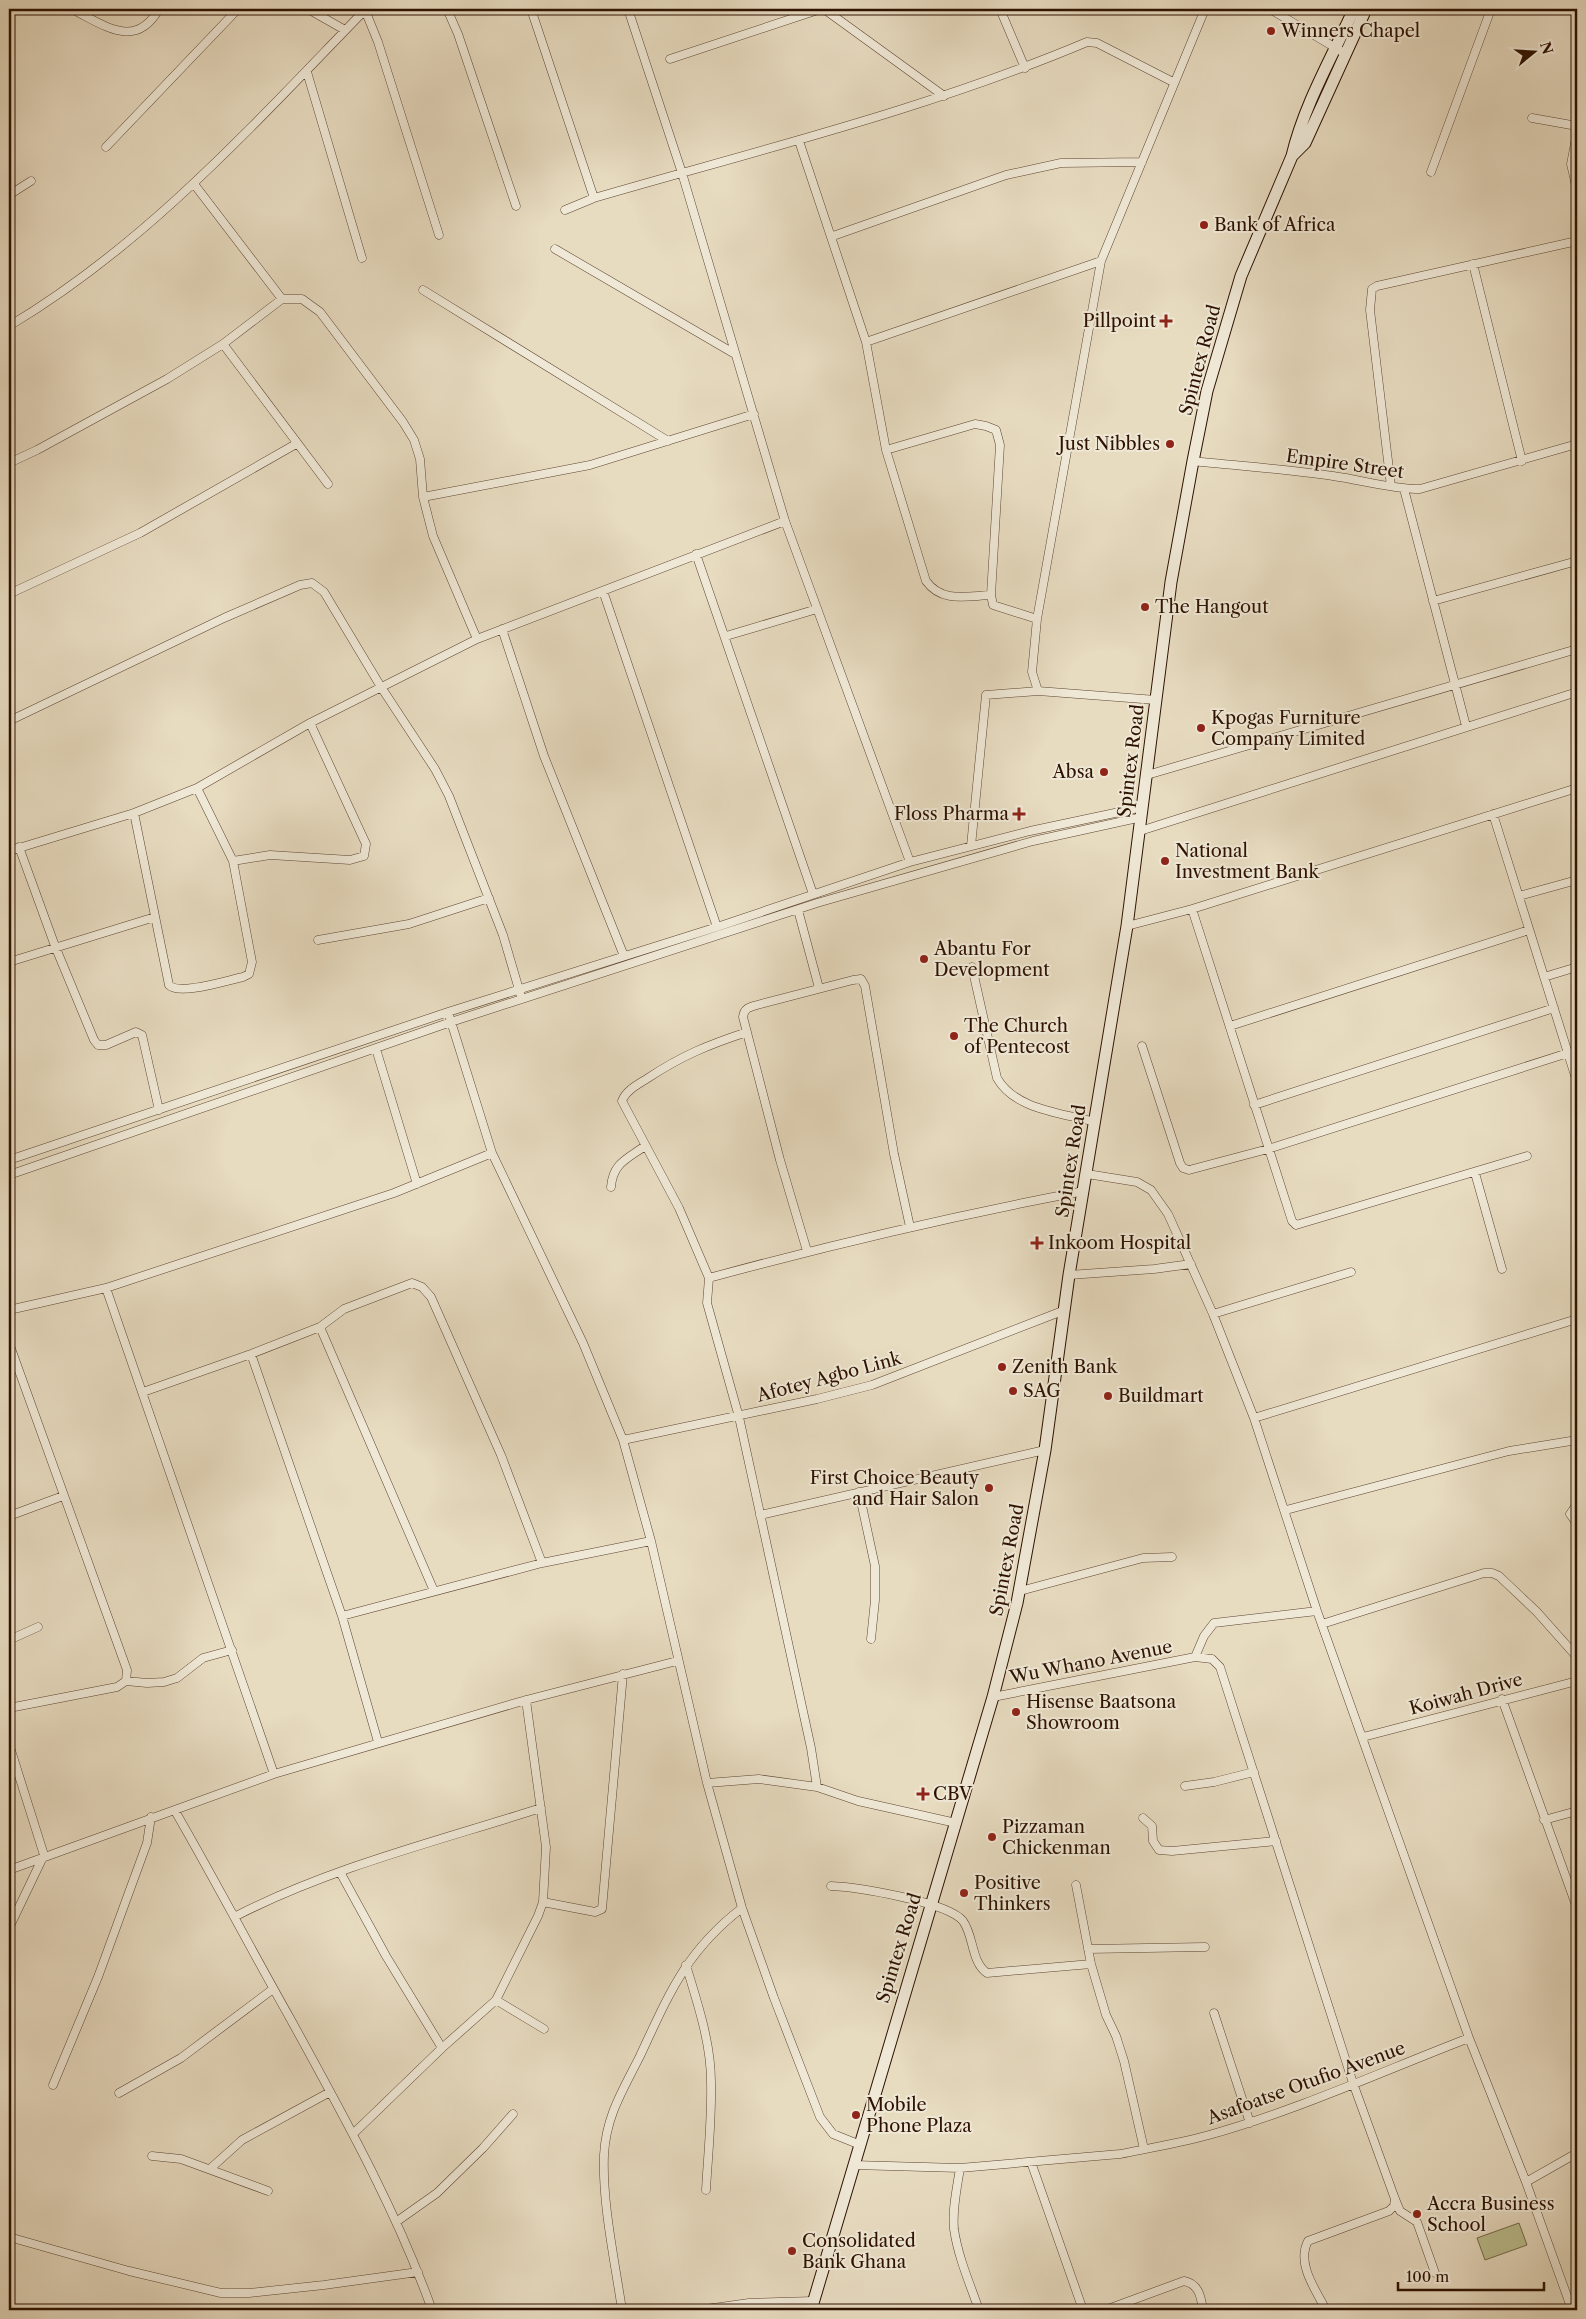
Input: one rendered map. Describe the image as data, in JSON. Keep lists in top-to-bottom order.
{
  "streets": {
    "main road": ["Spintex Road"],
    "street": [
      "Empire Street",
      "Afotey Agbo Link",
      "Wu Whano Avenue",
      "Koiwah Drive",
      "Asafoatse Otufio Avenue"
    ]
  },
  "crossings": [
    ["Spintex Road", "Empire Street"],
    ["Spintex Road", "Afotey Agbo Link"],
    ["Spintex Road", "Wu Whano Avenue"],
    ["Spintex Road", "Asafoatse Otufio Avenue"]
  ],
  "places": {
    "other": [
      "Winners Chapel",
      "Bank of Africa",
      "Just Nibbles",
      "The Hangout",
      "Kpogas Furniture Company Limited",
      "Absa",
      "National Investment Bank",
      "Abantu For Development",
      "The Church of Pentecost",
      "Zenith Bank",
      "SAG",
      "Buildmart",
      "First Choice Beauty and Hair Salon",
      "Hisense Baatsona Showroom",
      "Pizzaman Chickenman",
      "Positive Thinkers",
      "Mobile Phone Plaza",
      "Accra Business School",
      "Consolidated Bank Ghana"
    ],
    "health": [
      "Pillpoint",
      "Floss Pharma",
      "Inkoom Hospital",
      "CBV"
    ]
  },
  "scale_bar": "100 m",
  "north": "right"
}
